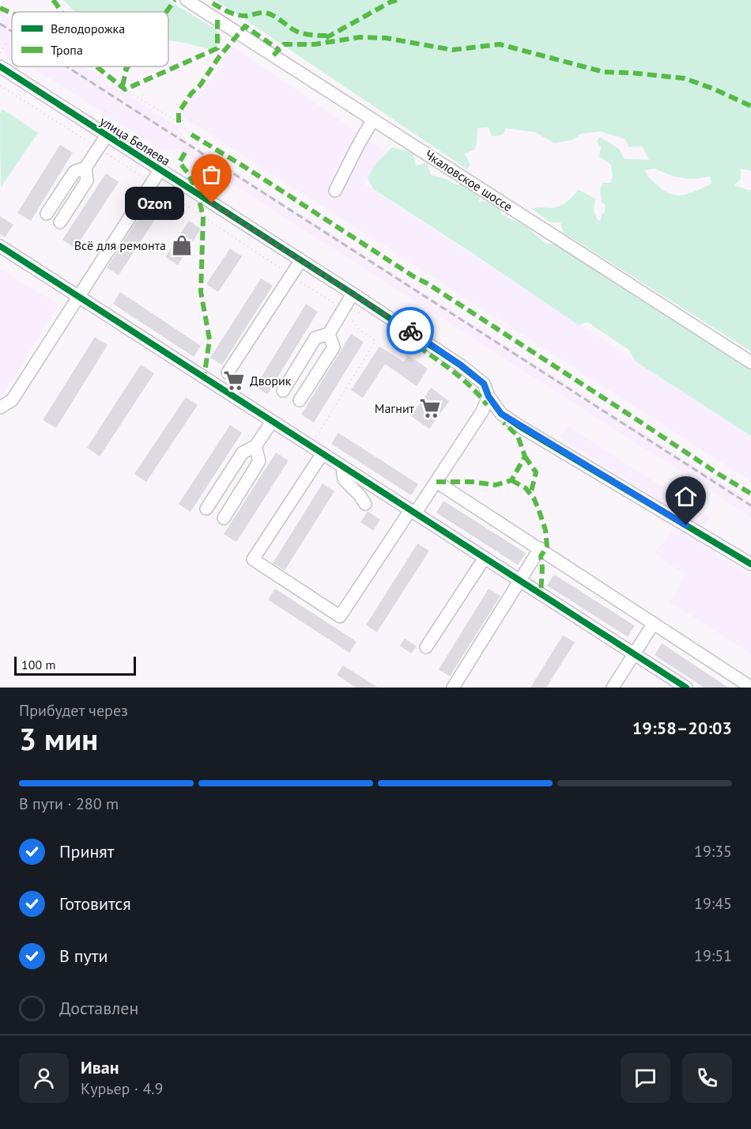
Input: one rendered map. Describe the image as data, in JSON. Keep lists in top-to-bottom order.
{
  "streets": {
    "street": ["улица Беляева", "Чкаловское шоссе"]
  },
  "places": {
    "other": ["Ozon"],
    "shop": ["Всё для ремонта"],
    "supermarket": ["Дворик", "Магнит"]
  },
  "legend": ["Велодорожка", "Тропа"],
  "scale_bar": "100 m",
  "page": {
    "bubble": "Ozon",
    "scale": "100 m",
    "heading": ["3 мин", "Прибудет через", "19:58–20:03"],
    "panel": ["Иван", "Курьер · 4.9"],
    "bar": "В пути · 280 m",
    "list": [
      ["Принят", "19:35"],
      ["Готовится", "19:45"],
      ["В пути", "19:51"],
      "Доставлен"
    ]
  }
}
